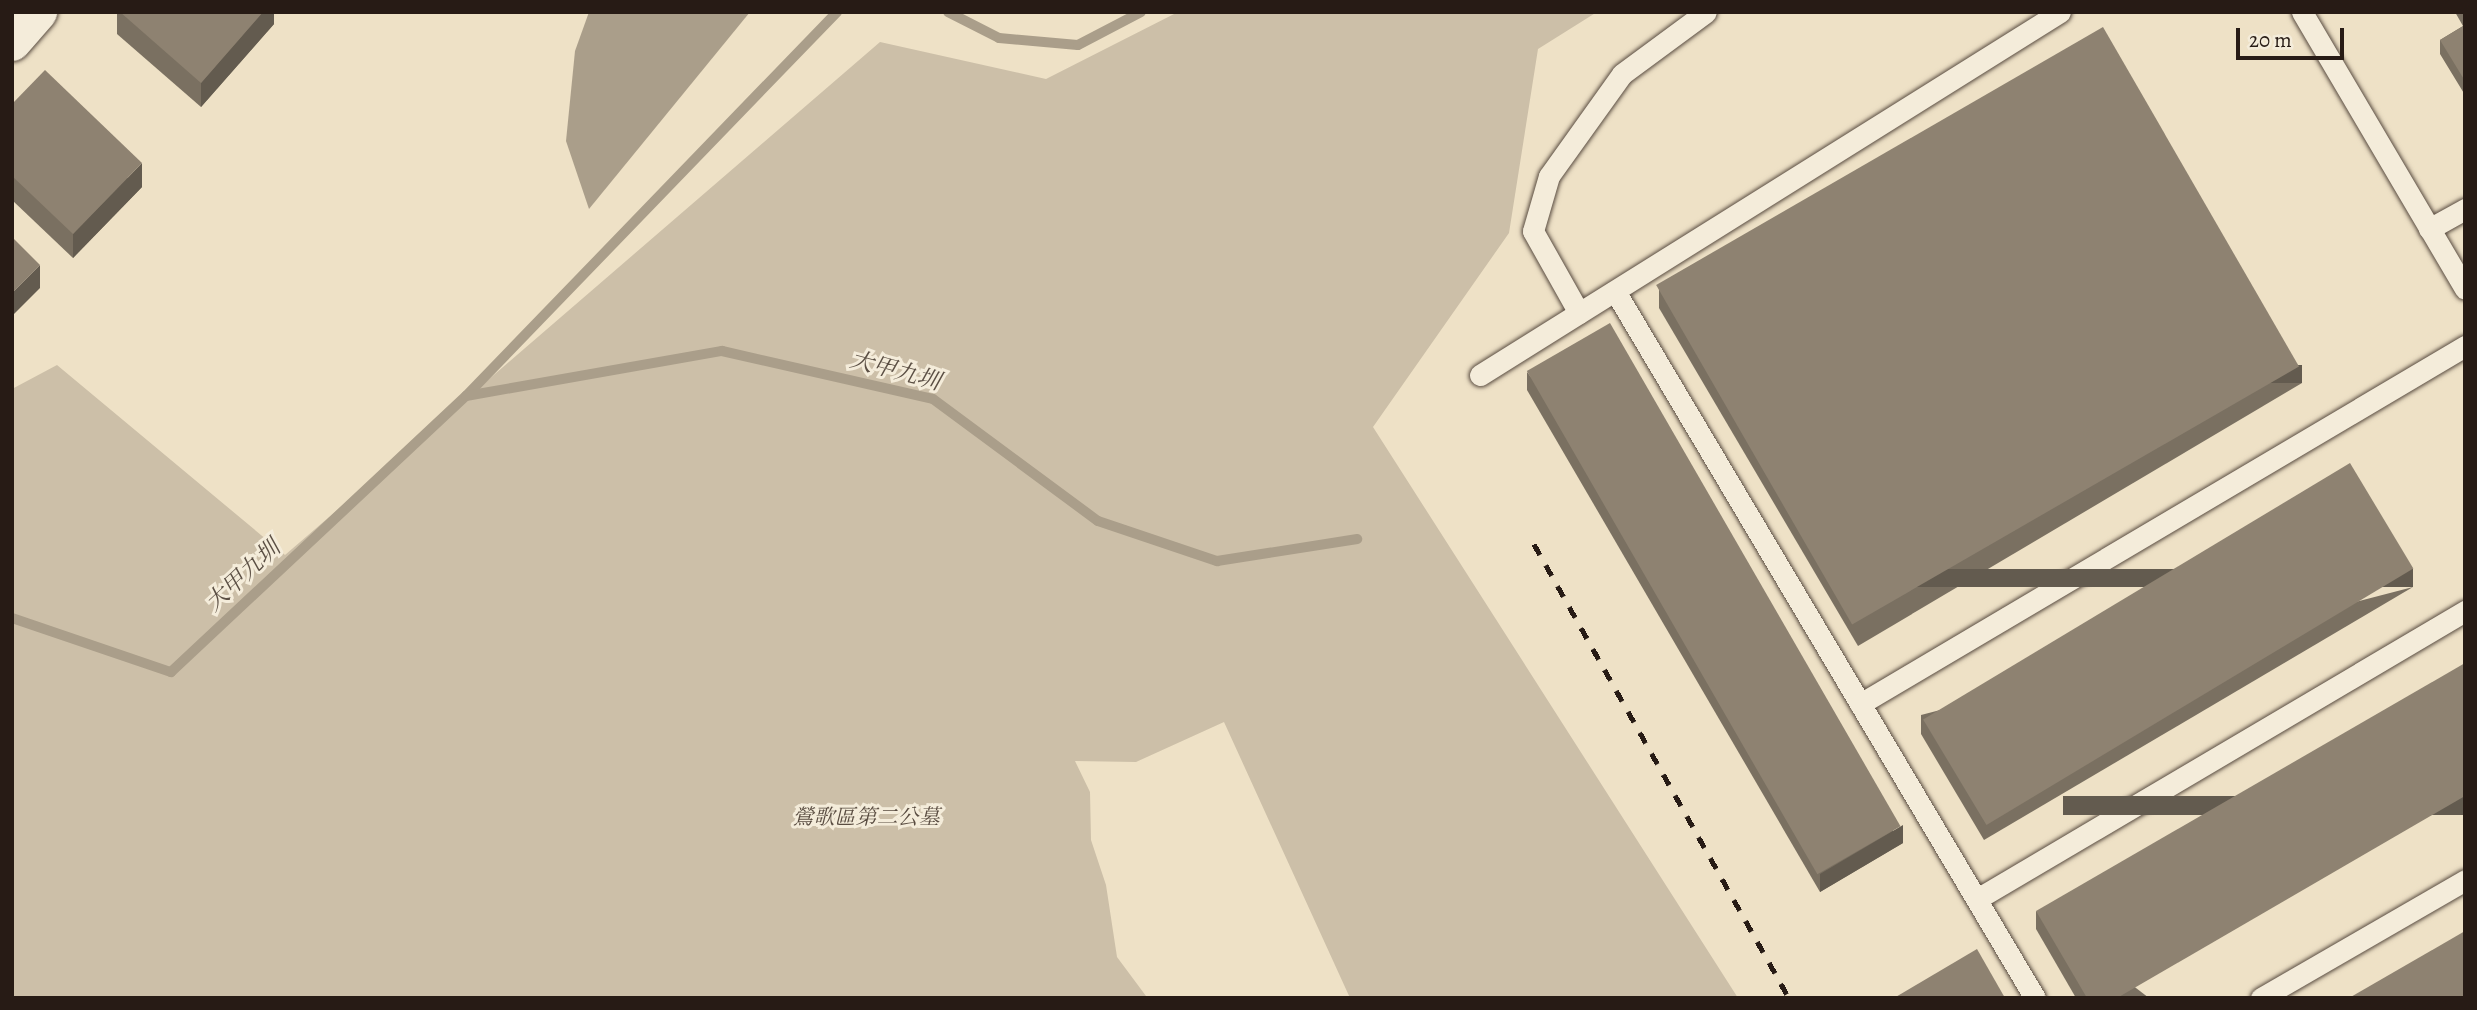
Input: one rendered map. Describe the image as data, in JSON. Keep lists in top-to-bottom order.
{
  "water": ["大甲九圳"],
  "parks": ["鶯歌區第二公墓"],
  "scale_bar": "20 m"
}
